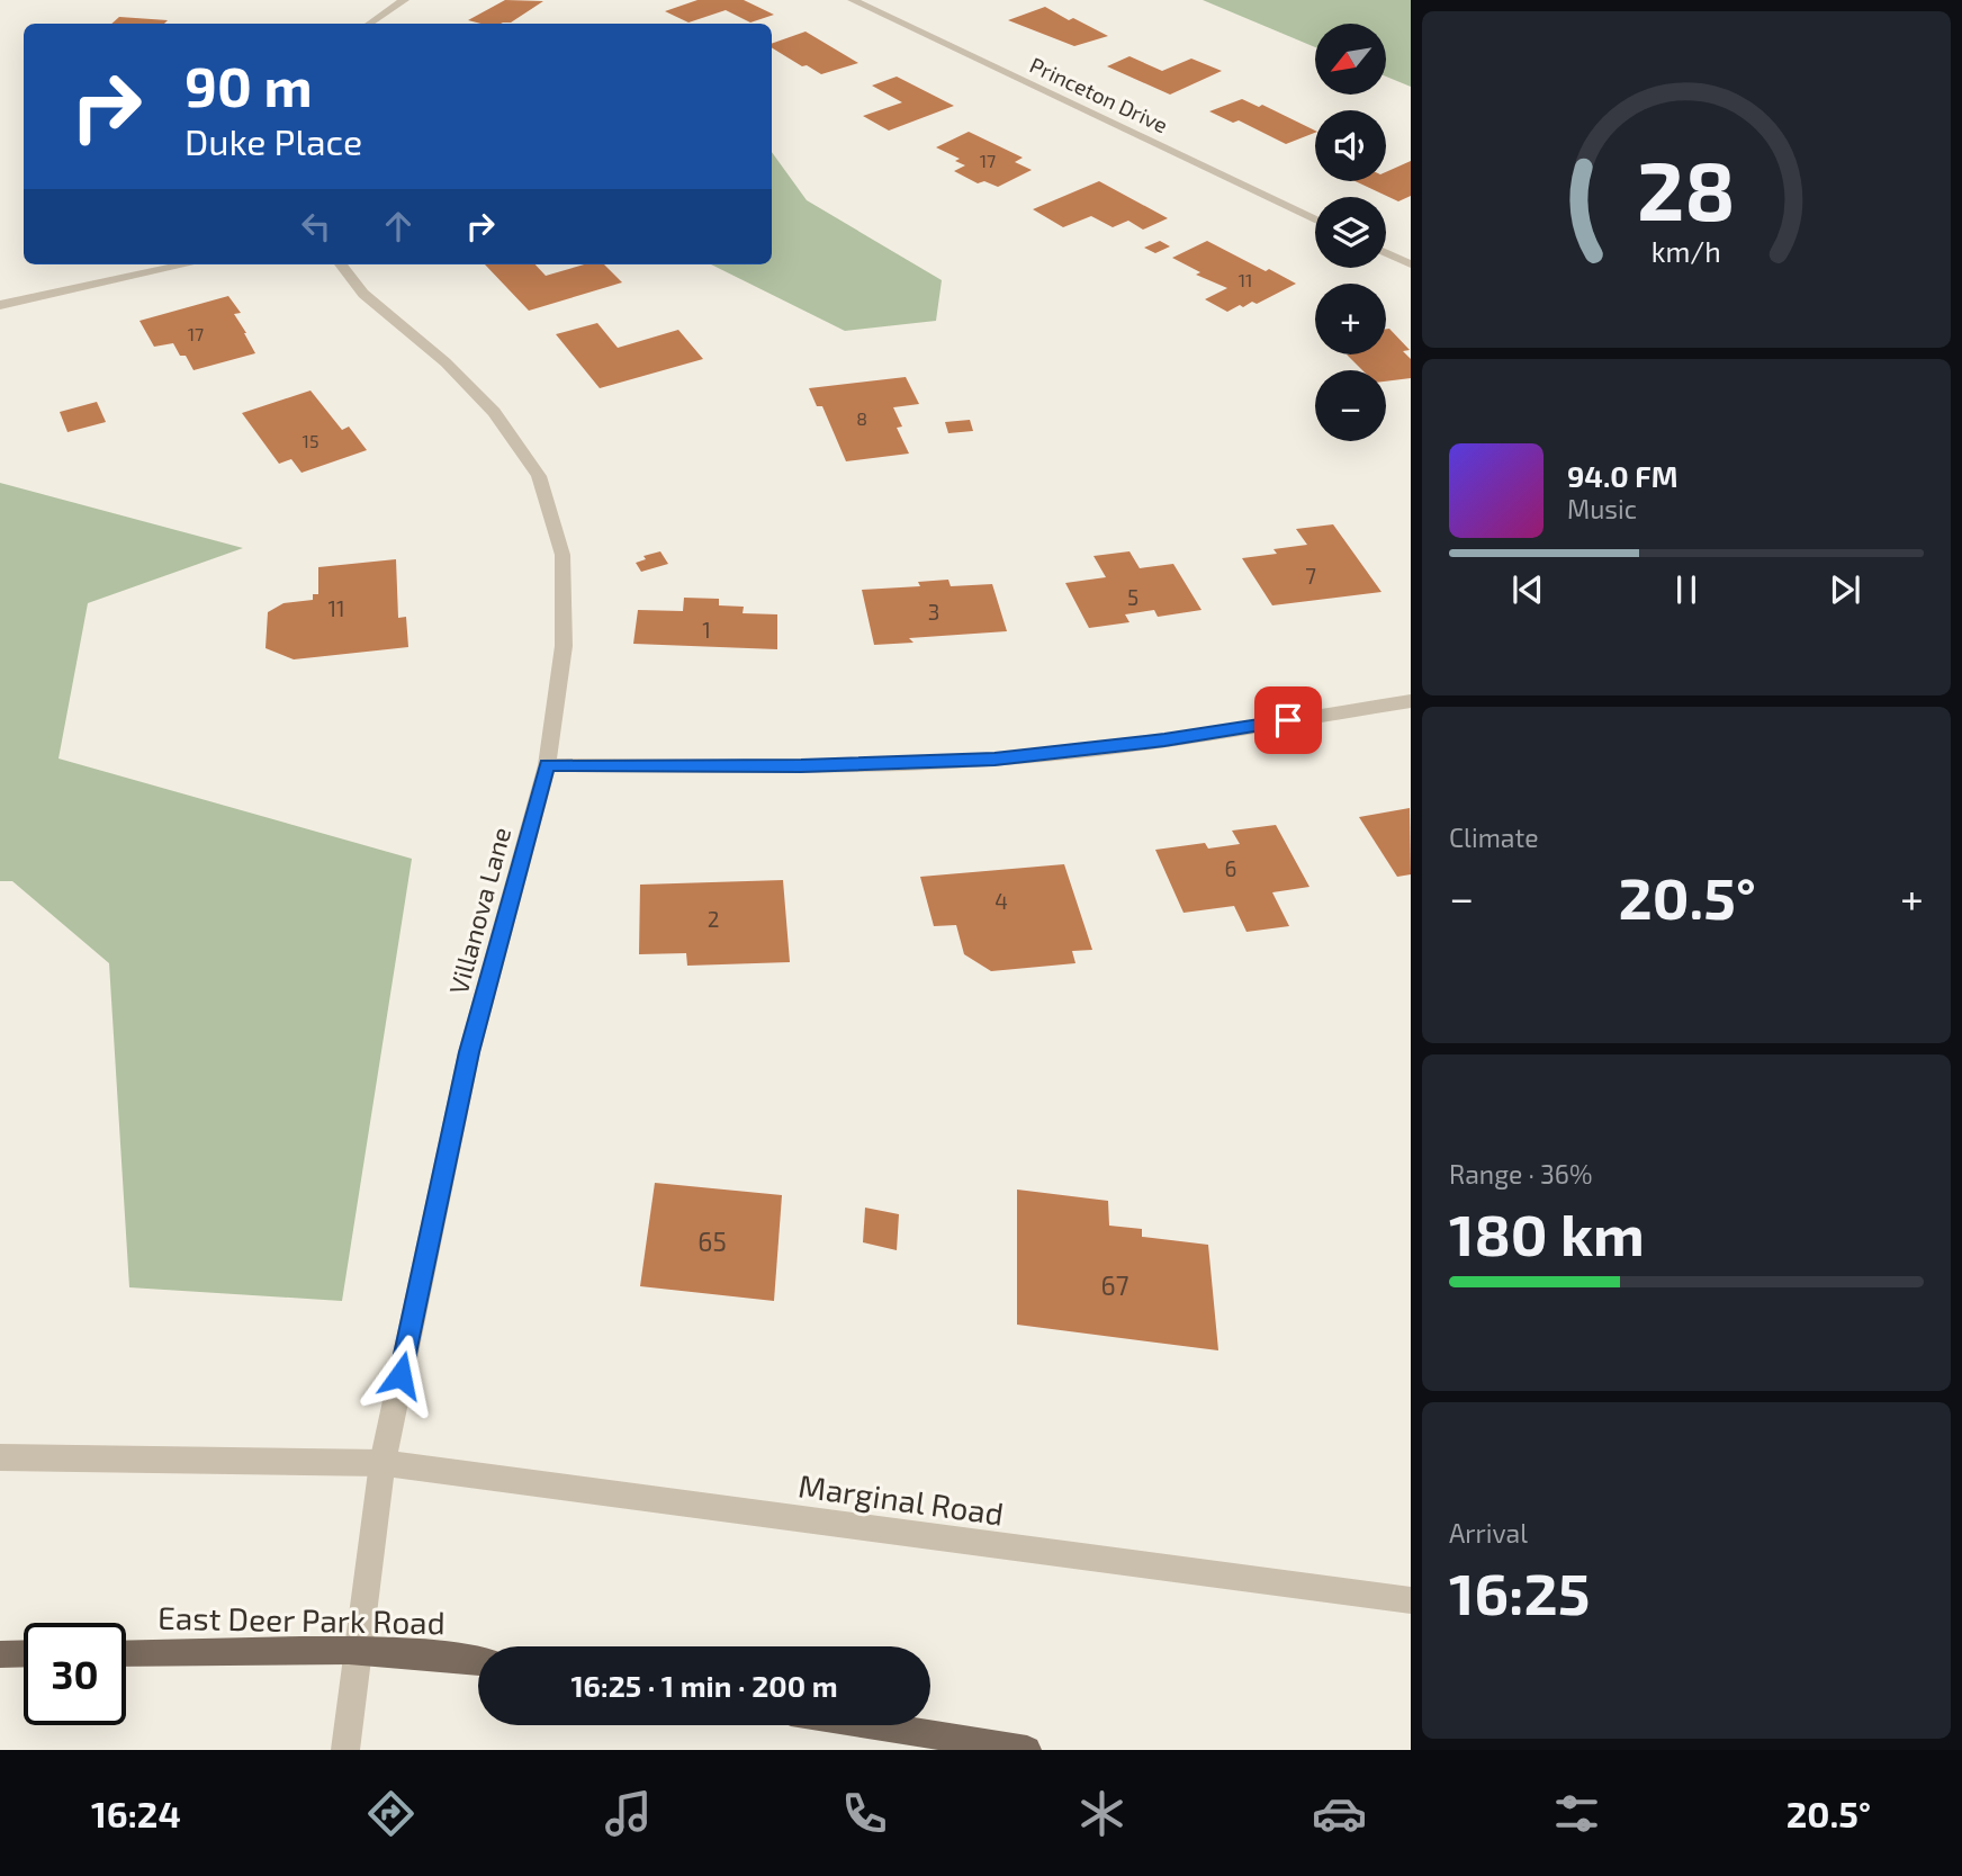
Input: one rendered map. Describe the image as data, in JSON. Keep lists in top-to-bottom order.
{
  "streets": {
    "main road": ["East Deer Park Road"],
    "street": ["Princeton Drive", "Villanova Lane", "Marginal Road"]
  },
  "crossings": [
    ["Villanova Lane", "Marginal Road"],
    ["Villanova Lane", "East Deer Park Road"]
  ],
  "house_numbers": [
    "17",
    "11",
    "17",
    "8",
    "15",
    "7",
    "5",
    "11",
    "3",
    "1",
    "6",
    "4",
    "2",
    "65",
    "67"
  ],
  "north": "bottom left",
  "page": {
    "map_buttons": ["+", "−"],
    "turn": ["90 m", "Duke Place"],
    "song": ["94.0 FM", "Music"],
    "tile": [
      "Climate",
      ["Range · 36%", "180 km"],
      ["Arrival", "16:25"]
    ],
    "heat": ["−", "20.5°", "+"],
    "limit": "30",
    "trip": "16:25 · 1 min · 200 m",
    "tabs": ["16:24", "20.5°"],
    "gauge": ["28", "km/h"]
  }
}
